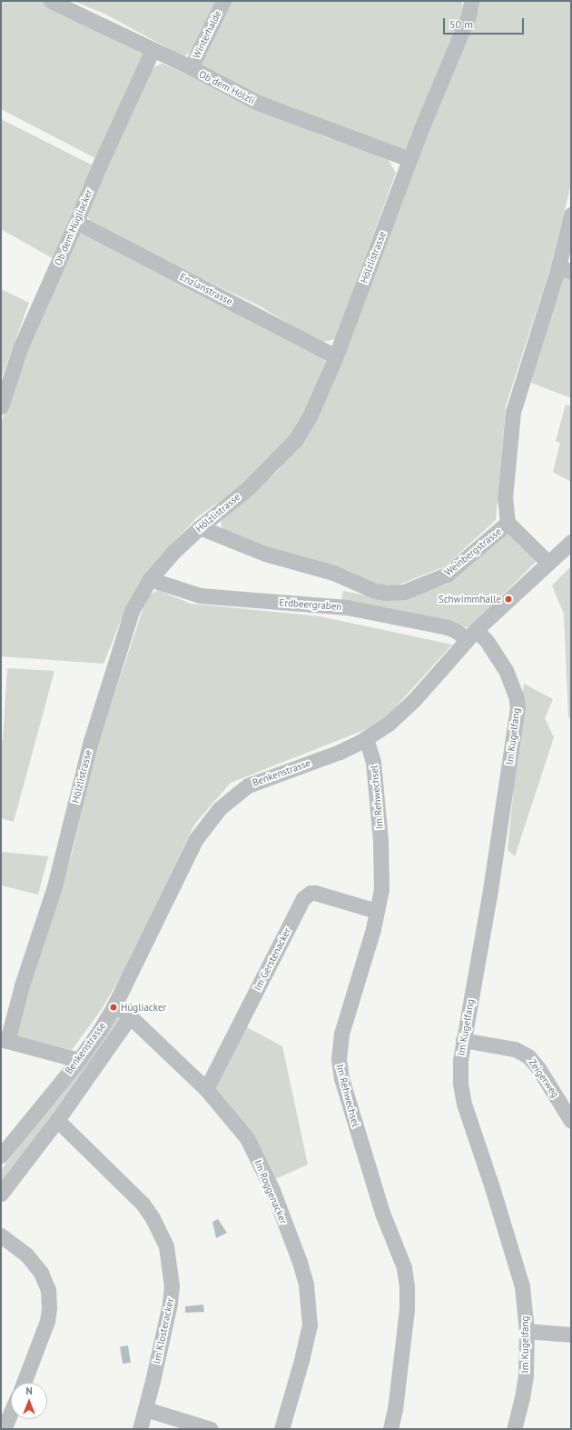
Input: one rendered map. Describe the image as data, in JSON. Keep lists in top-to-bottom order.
{
  "streets": {
    "street": [
      "Winterhalde",
      "Ob dem Hölzli",
      "Ob dem Hügliacker",
      "Hölzlistrasse",
      "Enzianstrasse",
      "Weinbergstrasse",
      "Erdbeergraben",
      "Im Kugelfang",
      "Benkenstrasse",
      "Im Rehwechsel",
      "Im Gerstenacker",
      "Zeigerweg",
      "Im Roggenacker",
      "Im Klosteracker"
    ]
  },
  "crossings": [
    ["Winterhalde", "Ob dem Hölzli"],
    ["Ob dem Hölzli", "Ob dem Hügliacker"],
    ["Ob dem Hölzli", "Hölzlistrasse"],
    ["Ob dem Hügliacker", "Enzianstrasse"],
    ["Hölzlistrasse", "Enzianstrasse"],
    ["Hölzlistrasse", "Weinbergstrasse"],
    ["Hölzlistrasse", "Erdbeergraben"],
    ["Erdbeergraben", "Im Kugelfang"],
    ["Erdbeergraben", "Benkenstrasse"],
    ["Im Kugelfang", "Benkenstrasse"],
    ["Im Kugelfang", "Zeigerweg"],
    ["Benkenstrasse", "Im Rehwechsel"],
    ["Benkenstrasse", "Im Roggenacker"],
    ["Benkenstrasse", "Im Klosteracker"],
    ["Im Rehwechsel", "Im Gerstenacker"],
    ["Im Gerstenacker", "Im Roggenacker"]
  ],
  "places": ["Schwimmhalle", "Hügliacker"],
  "scale_bar": "50 m",
  "north": "top"
}
